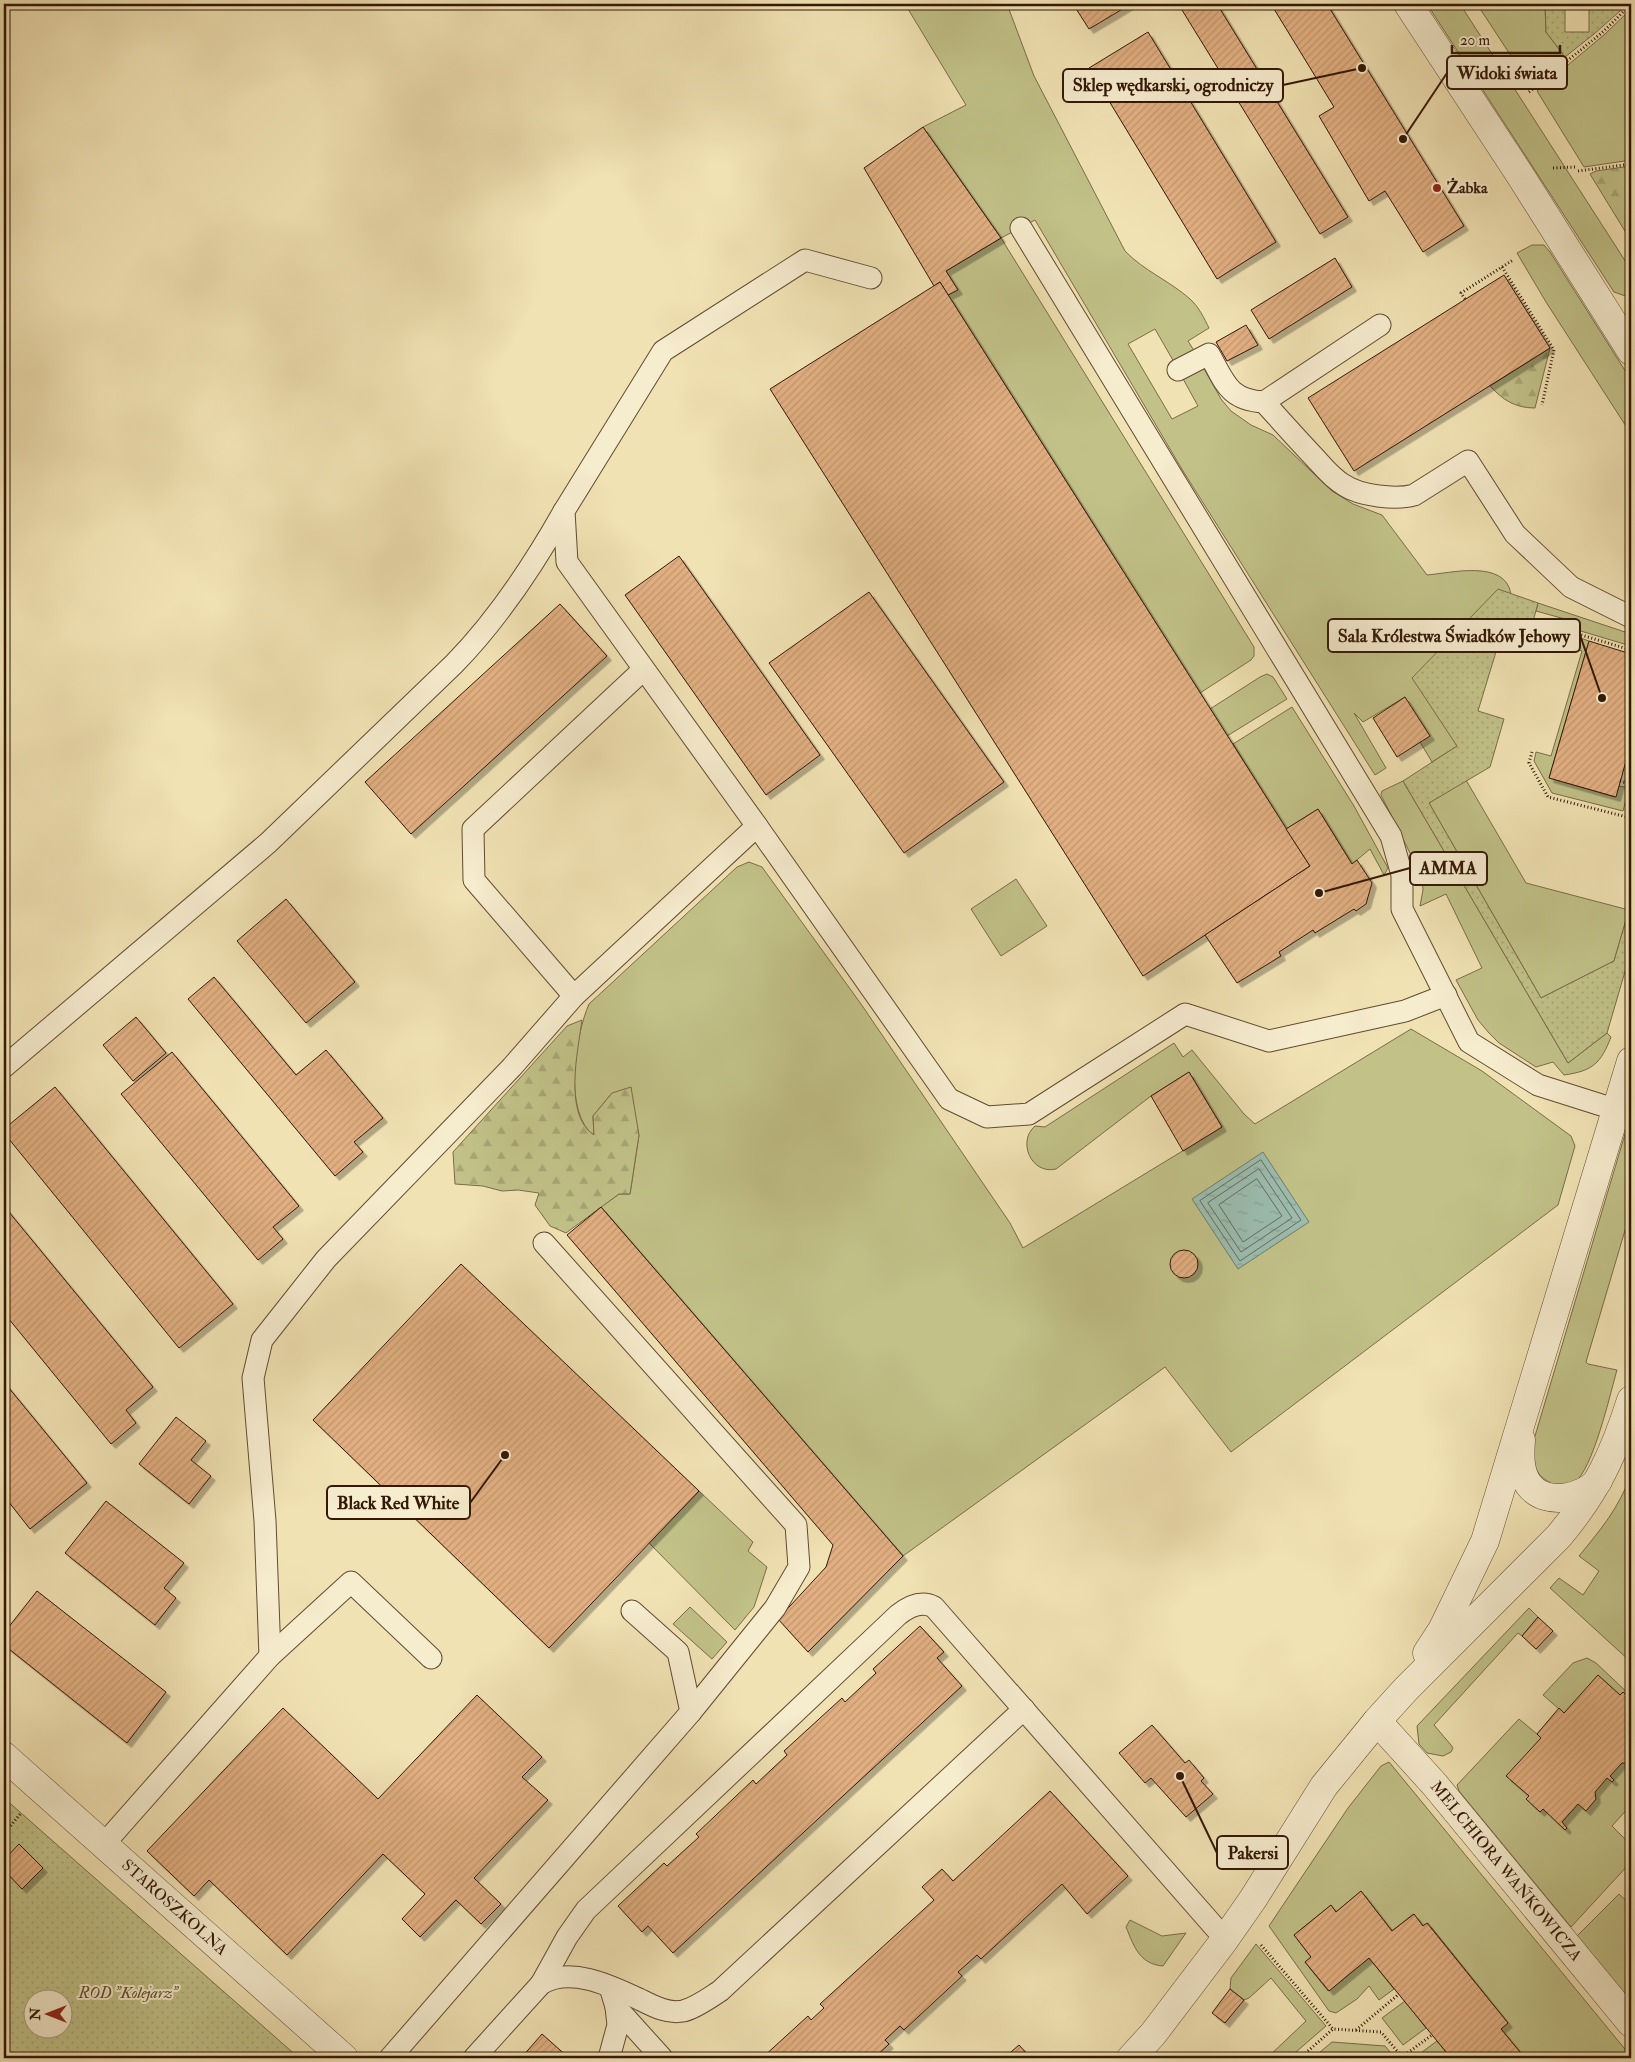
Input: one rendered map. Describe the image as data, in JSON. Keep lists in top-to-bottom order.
{
  "streets": {
    "street": ["MELCHIORA WAŃKOWICZA", "STAROSZKOLNA"]
  },
  "parks": ["ROD \"Kolejarz\""],
  "places": [
    "Sklep wędkarski, ogrodniczy",
    "Widoki świata",
    "Żabka",
    "Sala Królestwa Świadków Jehowy",
    "AMMA",
    "Black Red White",
    "Pakersi"
  ],
  "scale_bar": "20 m",
  "north": "left"
}
